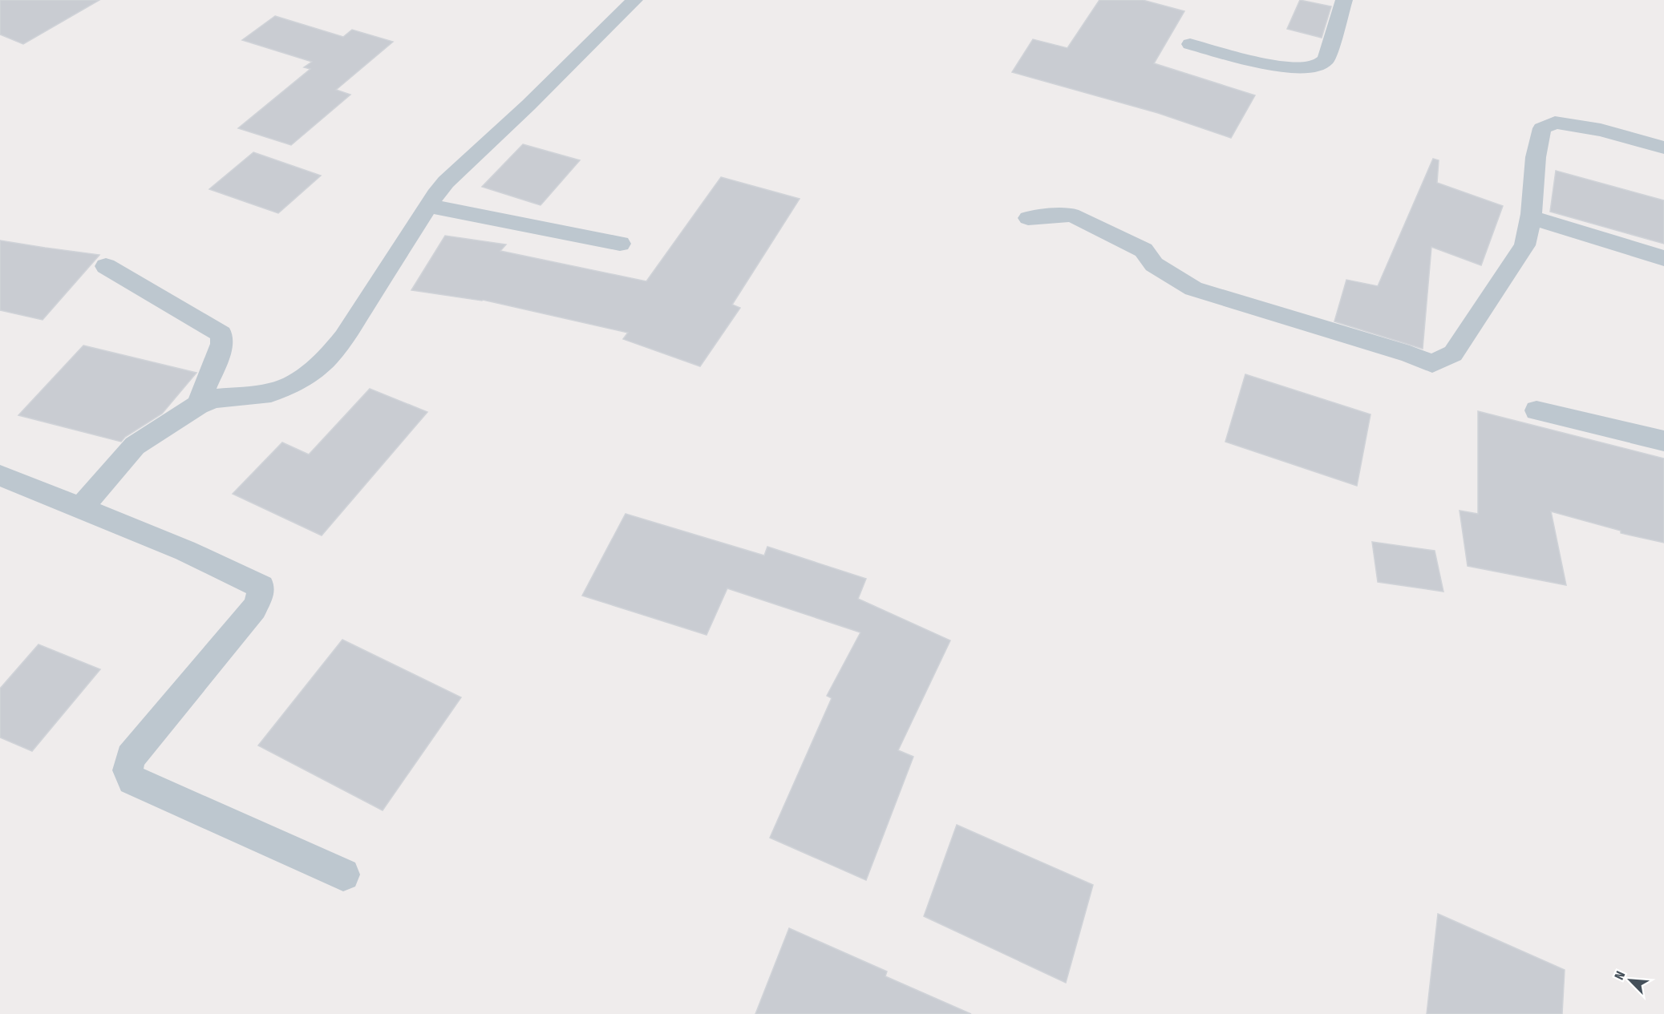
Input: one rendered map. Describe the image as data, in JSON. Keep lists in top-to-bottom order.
{
  "north": "top left"
}
